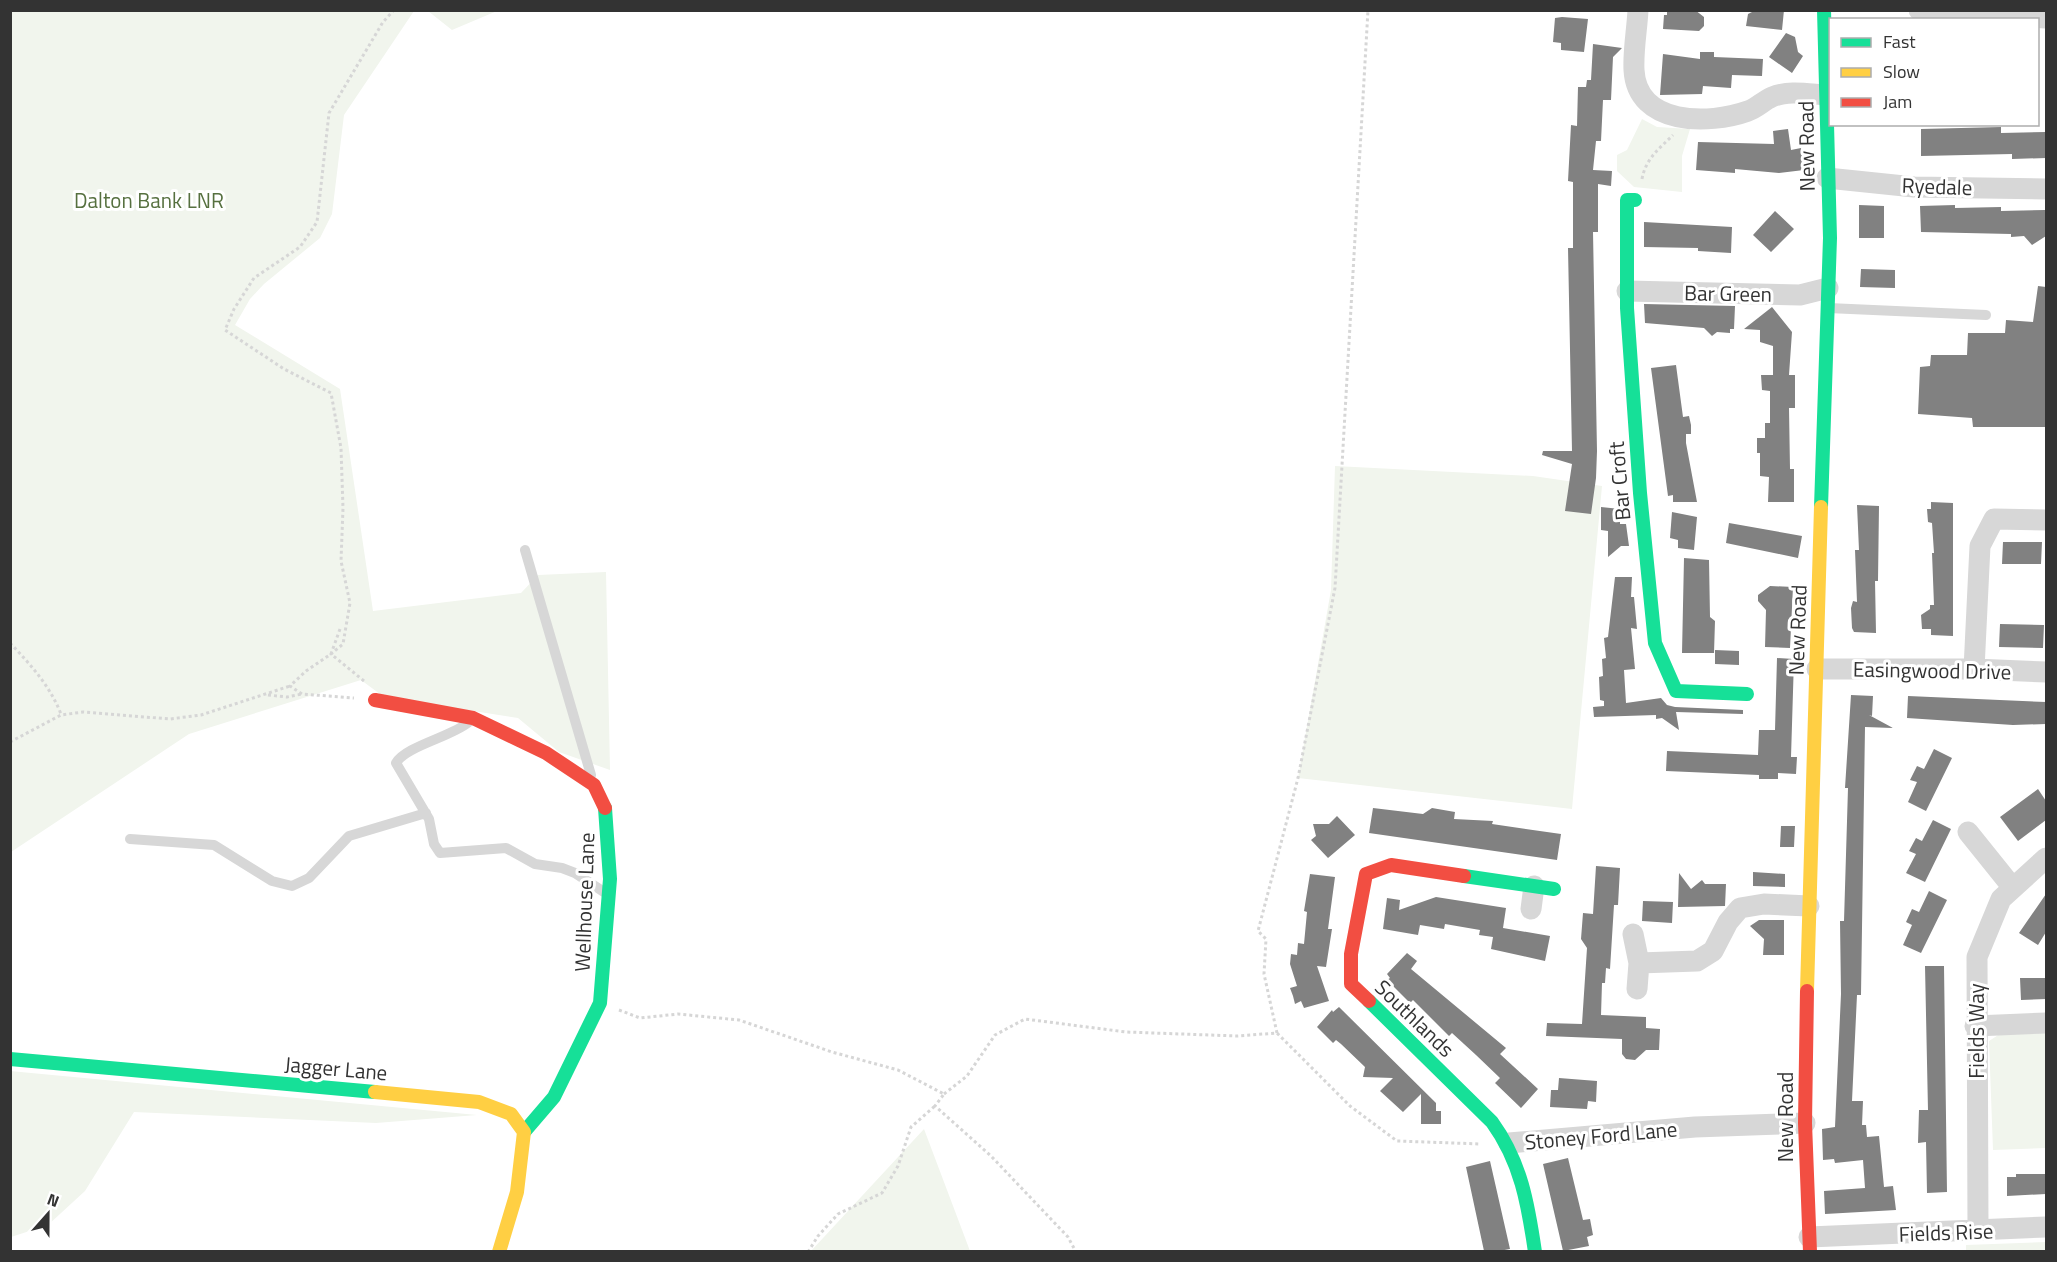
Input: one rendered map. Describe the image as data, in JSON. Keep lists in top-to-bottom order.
{
  "streets": {
    "street": [
      "New Road",
      "Ryedale",
      "Bar Green",
      "Bar Croft",
      "Easingwood Drive",
      "Wellhouse Lane",
      "Southlands",
      "Fields Way",
      "Jagger Lane",
      "Stoney Ford Lane",
      "Fields Rise"
    ]
  },
  "crossings": [
    ["New Road", "Ryedale"],
    ["New Road", "Bar Green"],
    ["New Road", "Easingwood Drive"],
    ["New Road", "Stoney Ford Lane"],
    ["New Road", "Fields Rise"],
    ["Bar Green", "Bar Croft"],
    ["Wellhouse Lane", "Jagger Lane"],
    ["Southlands", "Stoney Ford Lane"],
    ["Fields Way", "Fields Rise"]
  ],
  "parks": ["Dalton Bank LNR"],
  "legend": ["Fast", "Slow", "Jam"],
  "north": "top"
}
